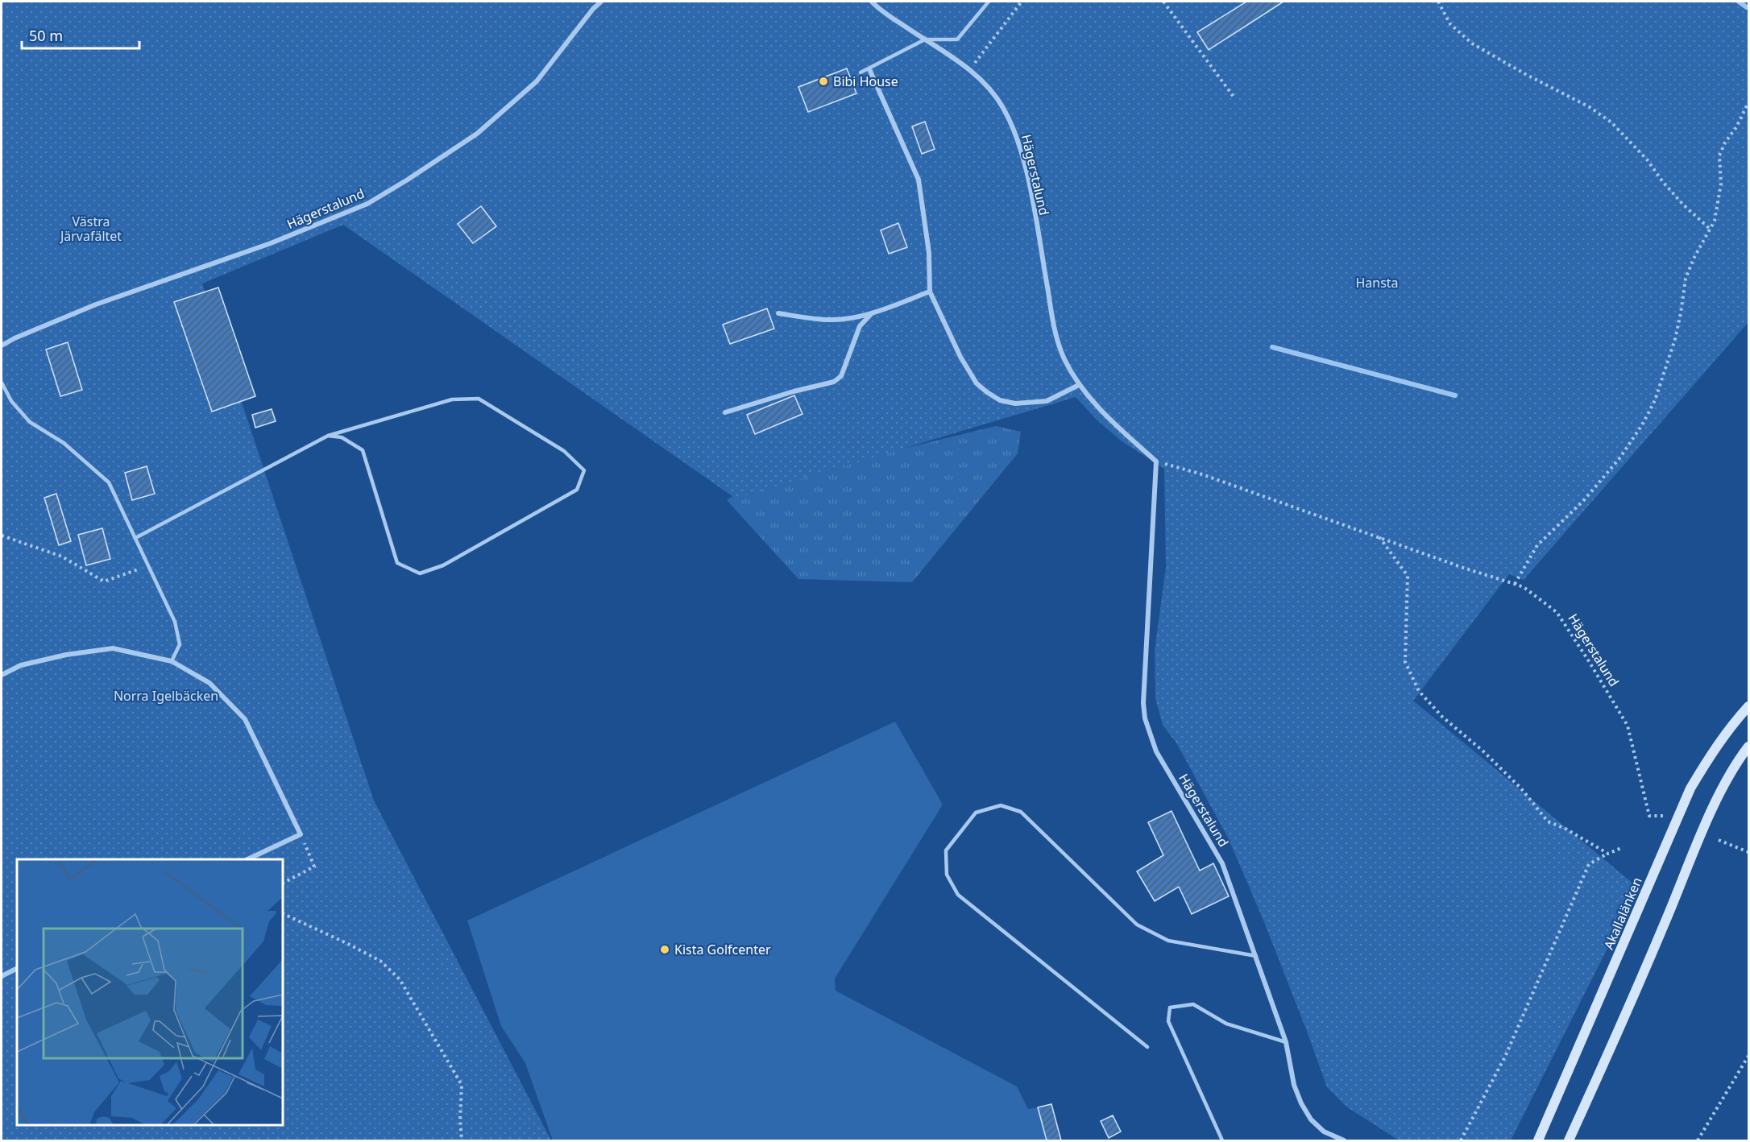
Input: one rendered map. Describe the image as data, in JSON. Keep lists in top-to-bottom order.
{
  "streets": {
    "main road": ["Akallalänken"],
    "street": ["Hägerstalund"]
  },
  "parks": ["Västra Järvafältet", "Hansta", "Norra Igelbäcken"],
  "places": ["Bibi House", "Kista Golfcenter"],
  "scale_bar": "50 m"
}
